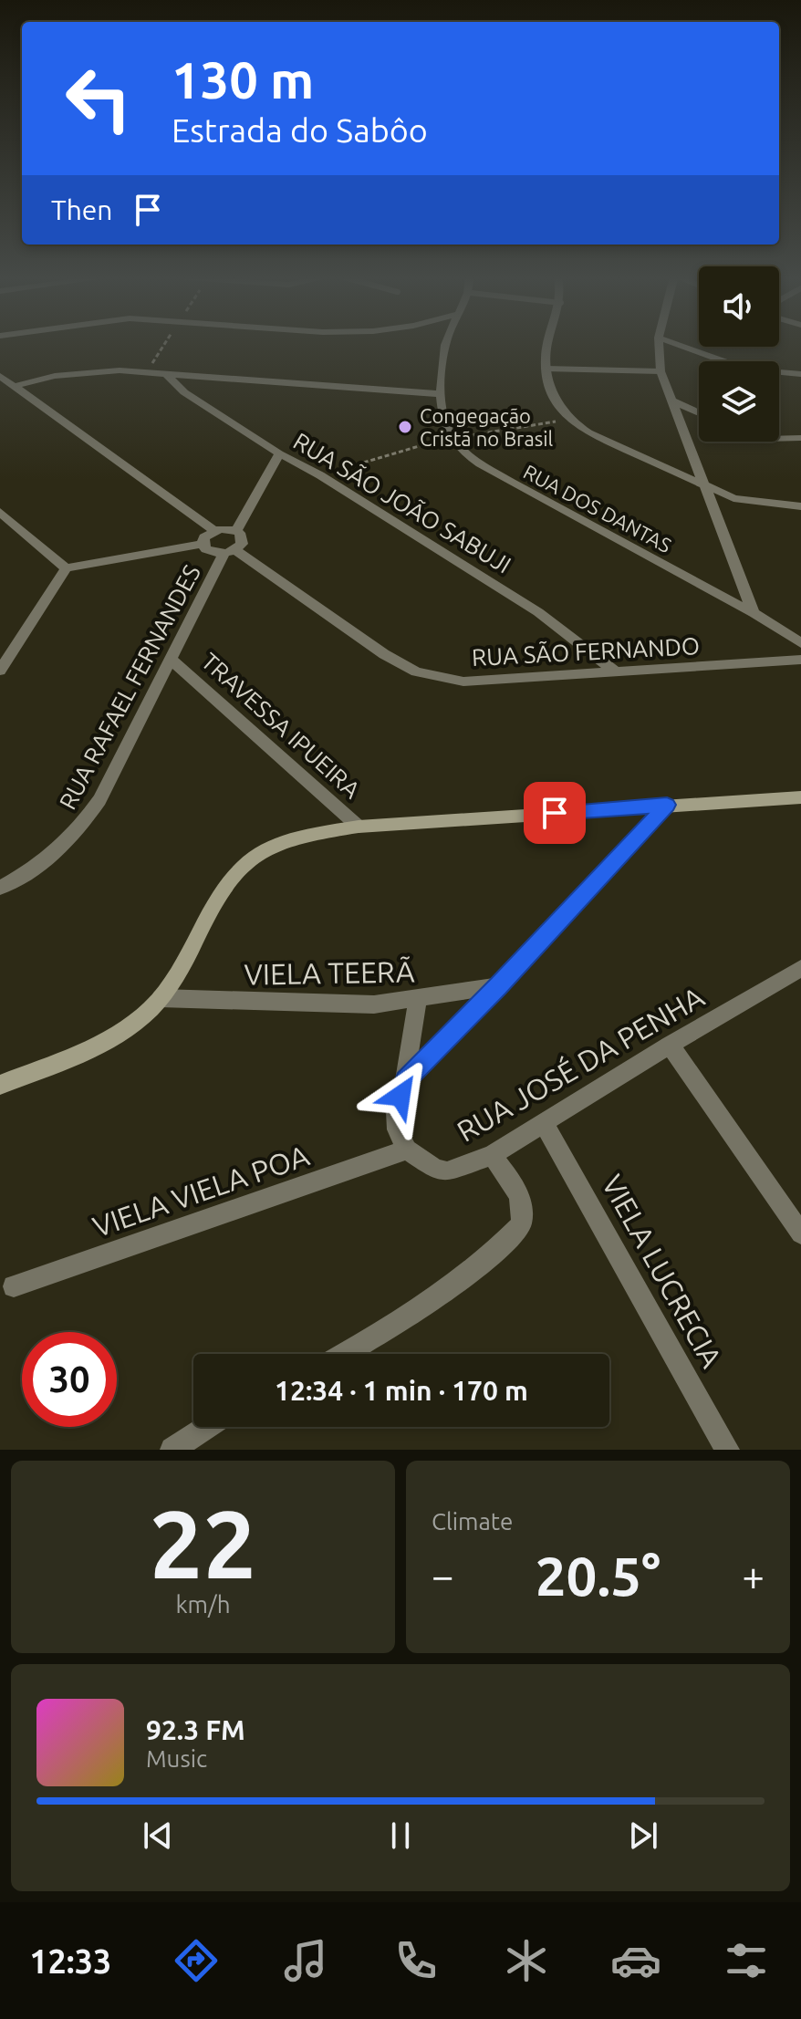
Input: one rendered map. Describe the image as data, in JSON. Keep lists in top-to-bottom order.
{
  "streets": {
    "street": [
      "RUA SÃO JOÃO SABUJI",
      "RUA DOS DANTAS",
      "RUA SÃO FERNANDO",
      "RUA RAFAEL FERNANDES",
      "TRAVESSA IPUEIRA",
      "VIELA TEERÃ",
      "RUA JOSÉ DA PENHA",
      "VIELA VIELA POA",
      "VIELA LUCRECIA"
    ]
  },
  "crossings": [
    ["RUA SÃO JOÃO SABUJI", "RUA SÃO FERNANDO"],
    ["RUA SÃO FERNANDO", "RUA RAFAEL FERNANDES"],
    ["RUA RAFAEL FERNANDES", "TRAVESSA IPUEIRA"],
    ["RUA JOSÉ DA PENHA", "VIELA VIELA POA"],
    ["RUA JOSÉ DA PENHA", "VIELA LUCRECIA"]
  ],
  "places": ["Congegação Cristã no Brasil"],
  "page": {
    "turn": ["130 m", "Estrada do Sabôo"],
    "then": "Then",
    "limit": "30",
    "trip": "12:34 · 1 min · 170 m",
    "tile": [
      ["22", "km/h"],
      "Climate"
    ],
    "heat": ["−", "20.5°", "+"],
    "song": ["92.3 FM", "Music"],
    "tabs": "12:33"
  }
}
